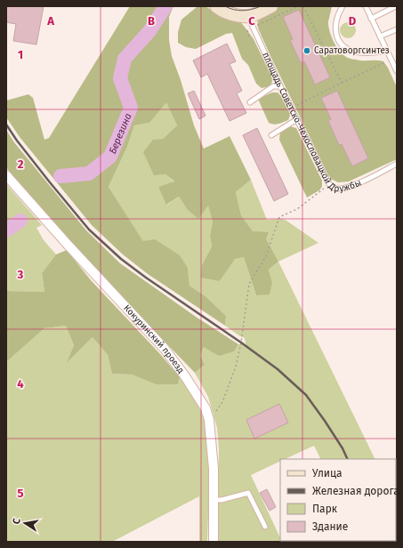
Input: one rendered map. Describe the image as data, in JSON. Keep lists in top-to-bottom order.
{
  "streets": {
    "street": ["Кокуринский проезд"],
    "lane": ["площадь Советско-Чехословацкой Дружбы"]
  },
  "water": ["Березина"],
  "places": ["Саратоворгсинтез"],
  "legend": [
    "Улица",
    "Железная дорога",
    "Парк",
    "Здание"
  ],
  "north": "left",
  "grid": {
    "columns": [
      "A",
      "B",
      "C",
      "D"
    ],
    "rows": [
      "1",
      "2",
      "3",
      "4",
      "5"
    ]
  }
}
